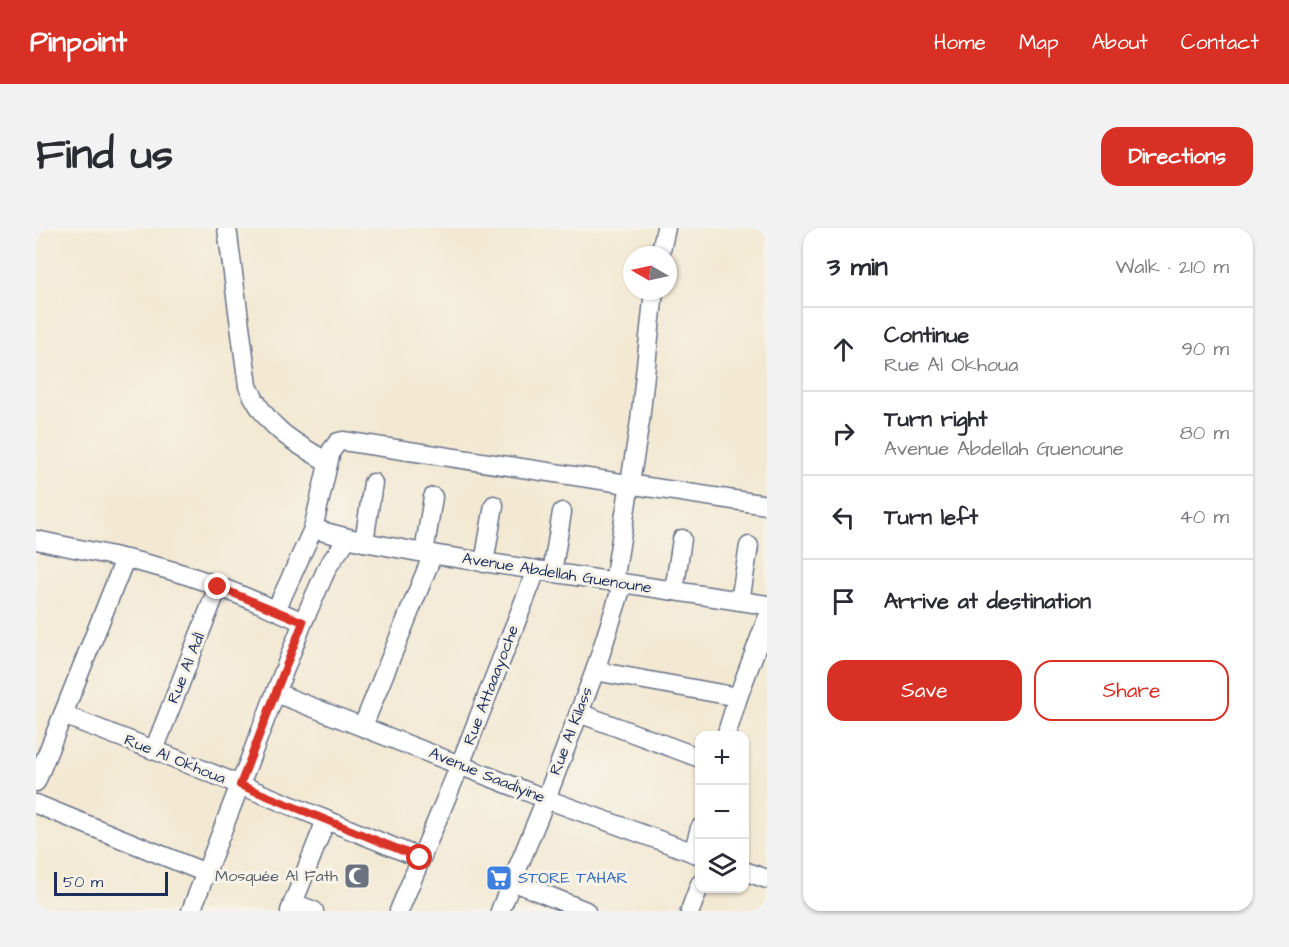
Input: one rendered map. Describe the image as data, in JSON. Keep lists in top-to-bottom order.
{
  "streets": {
    "street": [
      "Avenue Abdellah Guenoune",
      "Rue Al Adl",
      "Rue Attaaayoche",
      "Rue Al Kilass",
      "Rue Al Okhoua",
      "Avenue Saadiyine"
    ]
  },
  "crossings": [
    ["Avenue Abdellah Guenoune", "Rue Attaaayoche"],
    ["Avenue Abdellah Guenoune", "Rue Al Kilass"],
    ["Rue Al Adl", "Rue Al Okhoua"],
    ["Rue Attaaayoche", "Rue Al Okhoua"],
    ["Rue Attaaayoche", "Avenue Saadiyine"],
    ["Rue Al Kilass", "Avenue Saadiyine"]
  ],
  "places": {
    "mosque": ["Mosquée Al Fath"],
    "supermarket": ["STORE TAHAR"]
  },
  "scale_bar": "50 m",
  "north": "left",
  "page": {
    "header": "Pinpoint",
    "nav": [
      "Home",
      "Map",
      "About",
      "Contact"
    ],
    "title": "Find us",
    "buttons": [
      "Directions",
      ["Save", "Share"]
    ],
    "heading": ["3 min", "Walk · 210 m"],
    "list": [
      ["Continue", "Rue Al Okhoua", "90 m"],
      ["Turn right", "Avenue Abdellah Guenoune", "80 m"],
      ["Turn left", "40 m"],
      "Arrive at destination"
    ],
    "map_buttons": ["+", "−"],
    "scale": "50 m"
  }
}
